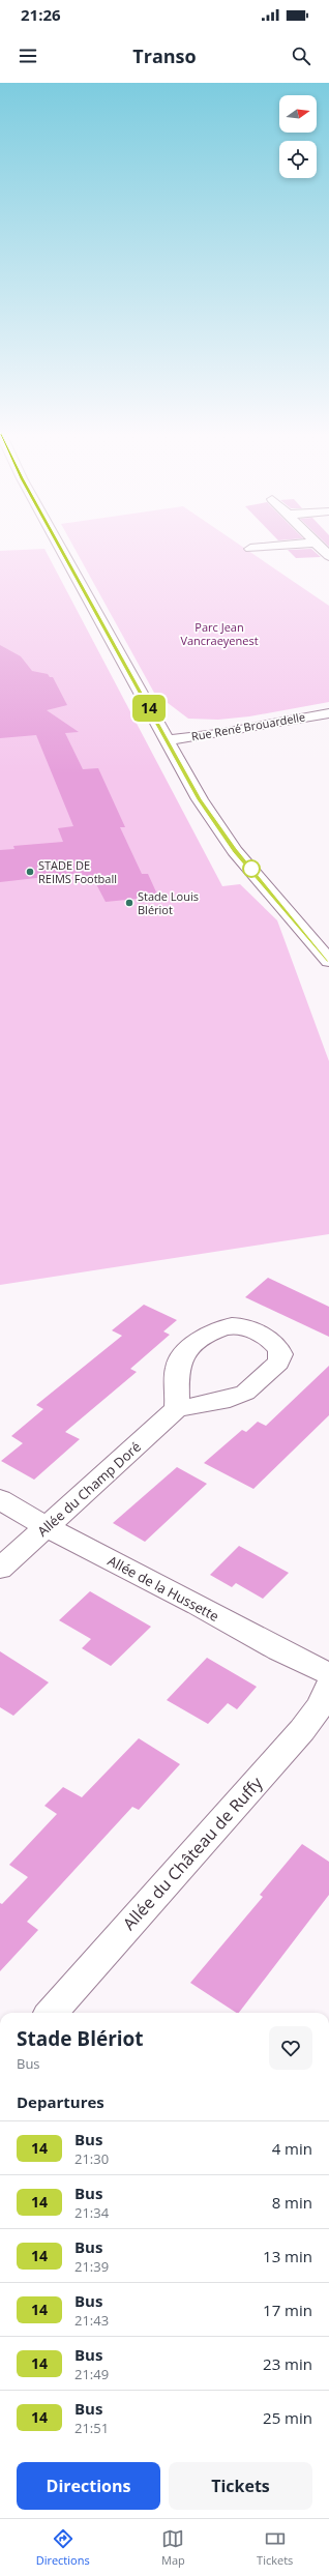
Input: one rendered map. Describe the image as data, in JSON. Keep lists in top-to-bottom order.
{
  "streets": {
    "street": [
      "Rue René Brouardelle",
      "Allée du Champ Doré",
      "Allée de la Hussette",
      "Allée du Château de Ruffy"
    ]
  },
  "crossings": [
    ["Allée du Champ Doré", "Allée de la Hussette"]
  ],
  "parks": ["Parc Jean Vancraeyenest"],
  "places": ["STADE DE REIMS Football", "Stade Louis Blériot"],
  "lines": ["bus line 14"],
  "north": "right",
  "page": {
    "status": "21:26",
    "header": "Transo",
    "on_map": "14",
    "heading": [
      ["Stade Blériot", "Bus"],
      "Departures"
    ],
    "list": [
      {
        "mark": "14",
        "name": "Bus",
        "note": "21:30",
        "value": "4 min"
      },
      {
        "mark": "14",
        "name": "Bus",
        "note": "21:34",
        "value": "8 min"
      },
      {
        "mark": "14",
        "name": "Bus",
        "note": "21:39",
        "value": "13 min"
      },
      {
        "mark": "14",
        "name": "Bus",
        "note": "21:43",
        "value": "17 min"
      },
      {
        "mark": "14",
        "name": "Bus",
        "note": "21:49",
        "value": "23 min"
      },
      {
        "mark": "14",
        "name": "Bus",
        "note": "21:51",
        "value": "25 min"
      }
    ],
    "buttons": ["Directions", "Tickets"],
    "tabs": ["Directions", "Map", "Tickets"]
  }
}
